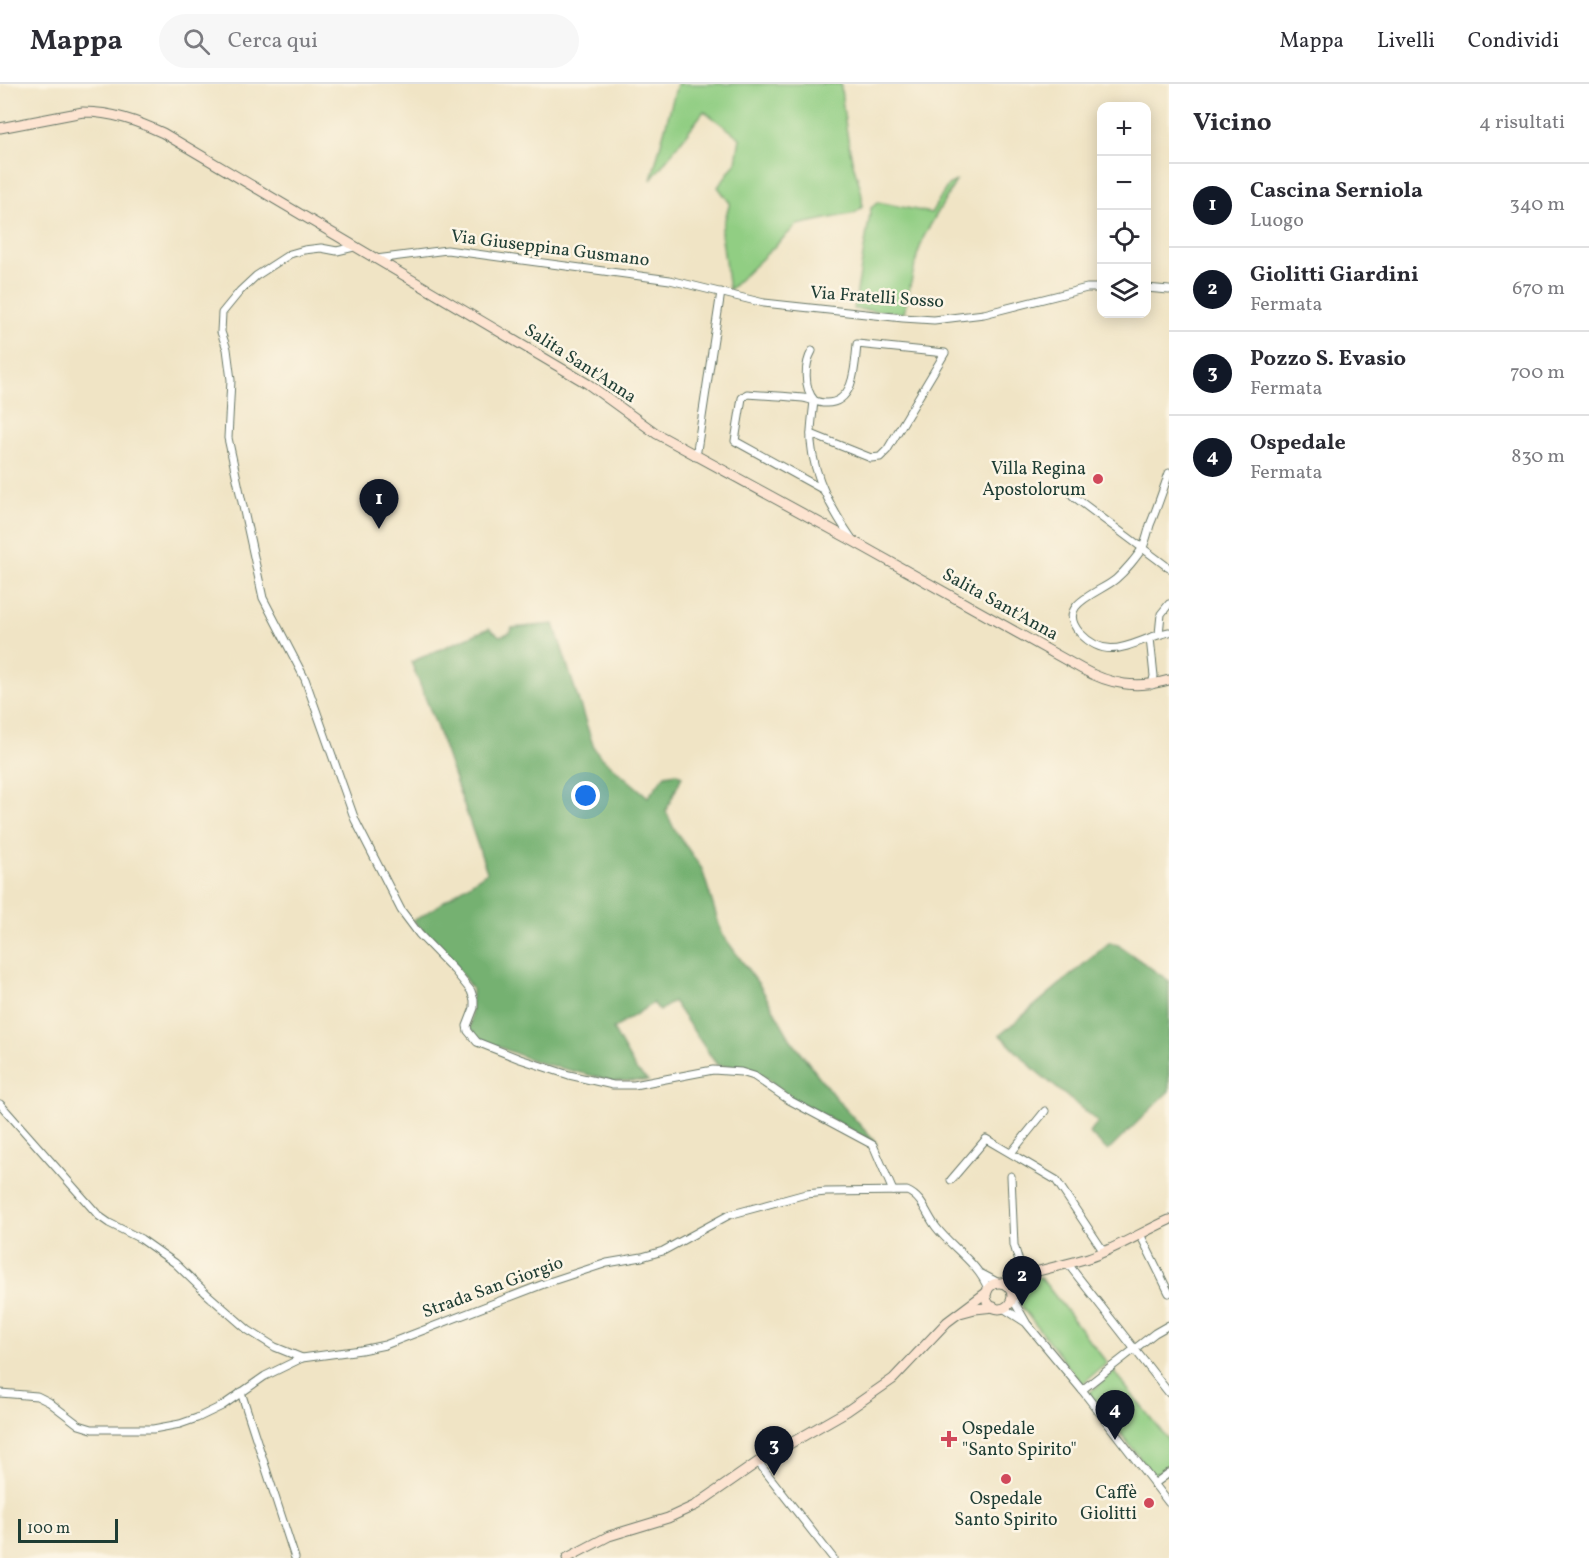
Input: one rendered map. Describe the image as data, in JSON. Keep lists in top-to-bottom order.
{
  "streets": {
    "street": [
      "Via Giuseppina Gusmano",
      "Via Fratelli Sosso",
      "Salita Sant'Anna",
      "Strada San Giorgio"
    ]
  },
  "crossings": [
    ["Via Giuseppina Gusmano", "Via Fratelli Sosso"],
    ["Via Giuseppina Gusmano", "Salita Sant'Anna"]
  ],
  "places": {
    "other": ["Villa Regina Apostolorum", "Ospedale Santo Spirito", "Caffè Giolitti"],
    "health": ["Ospedale \"Santo Spirito\""]
  },
  "scale_bar": "100 m",
  "page": {
    "header": "Mappa",
    "search": "Cerca qui",
    "nav": ["Mappa", "Livelli", "Condividi"],
    "heading": ["Vicino", "4 risultati"],
    "map_buttons": ["+", "−"],
    "list": [
      {
        "mark": "1",
        "name": "Cascina Serniola",
        "note": "Luogo",
        "value": "340 m"
      },
      {
        "mark": "2",
        "name": "Giolitti Giardini",
        "note": "Fermata",
        "value": "670 m"
      },
      {
        "mark": "3",
        "name": "Pozzo S. Evasio",
        "note": "Fermata",
        "value": "700 m"
      },
      {
        "mark": "4",
        "name": "Ospedale",
        "note": "Fermata",
        "value": "830 m"
      }
    ],
    "pins": [
      "1",
      "2",
      "4",
      "3"
    ],
    "scale": "100 m"
  }
}
